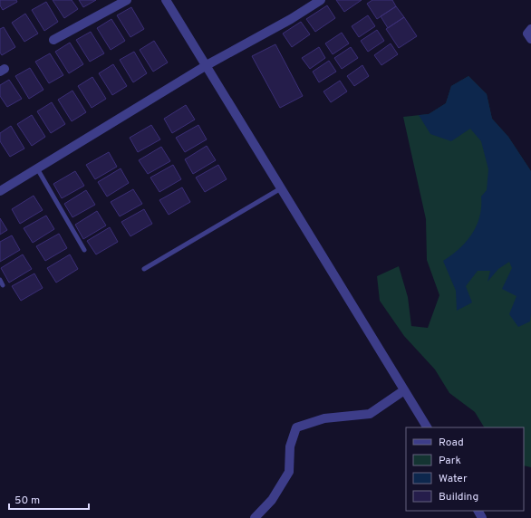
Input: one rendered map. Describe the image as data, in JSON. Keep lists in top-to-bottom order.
{
  "legend": [
    "Road",
    "Park",
    "Water",
    "Building"
  ],
  "scale_bar": "50 m"
}
